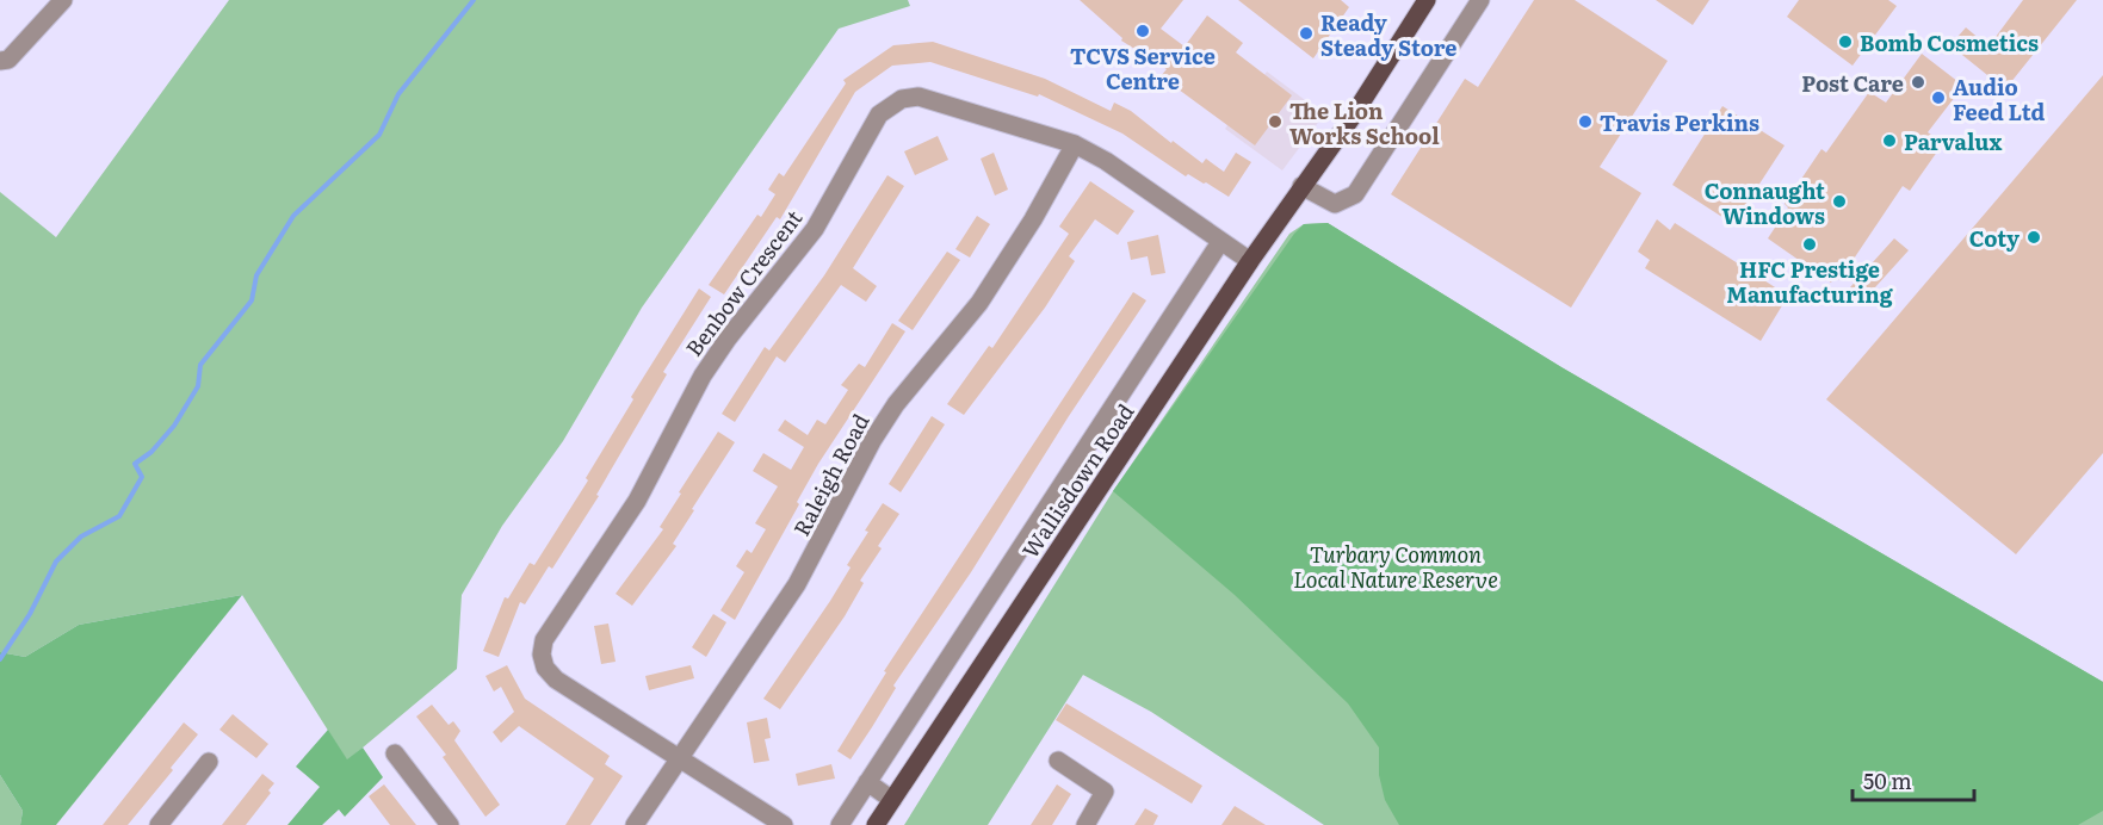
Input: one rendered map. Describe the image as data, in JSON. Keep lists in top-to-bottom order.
{
  "streets": {
    "main road": ["Wallisdown Road"],
    "street": ["Benbow Crescent", "Raleigh Road"]
  },
  "crossings": [
    ["Benbow Crescent", "Raleigh Road"],
    ["Benbow Crescent", "Wallisdown Road"]
  ],
  "parks": ["Turbary Common Local Nature Reserve"],
  "places": [
    "TCVS Service Centre",
    "Ready Steady Store",
    "Bomb Cosmetics",
    "Post Care",
    "Audio Feed Ltd",
    "The Lion Works School",
    "Travis Perkins",
    "Parvalux",
    "Connaught Windows",
    "Coty",
    "HFC Prestige Manufacturing"
  ],
  "scale_bar": "50 m"
}
